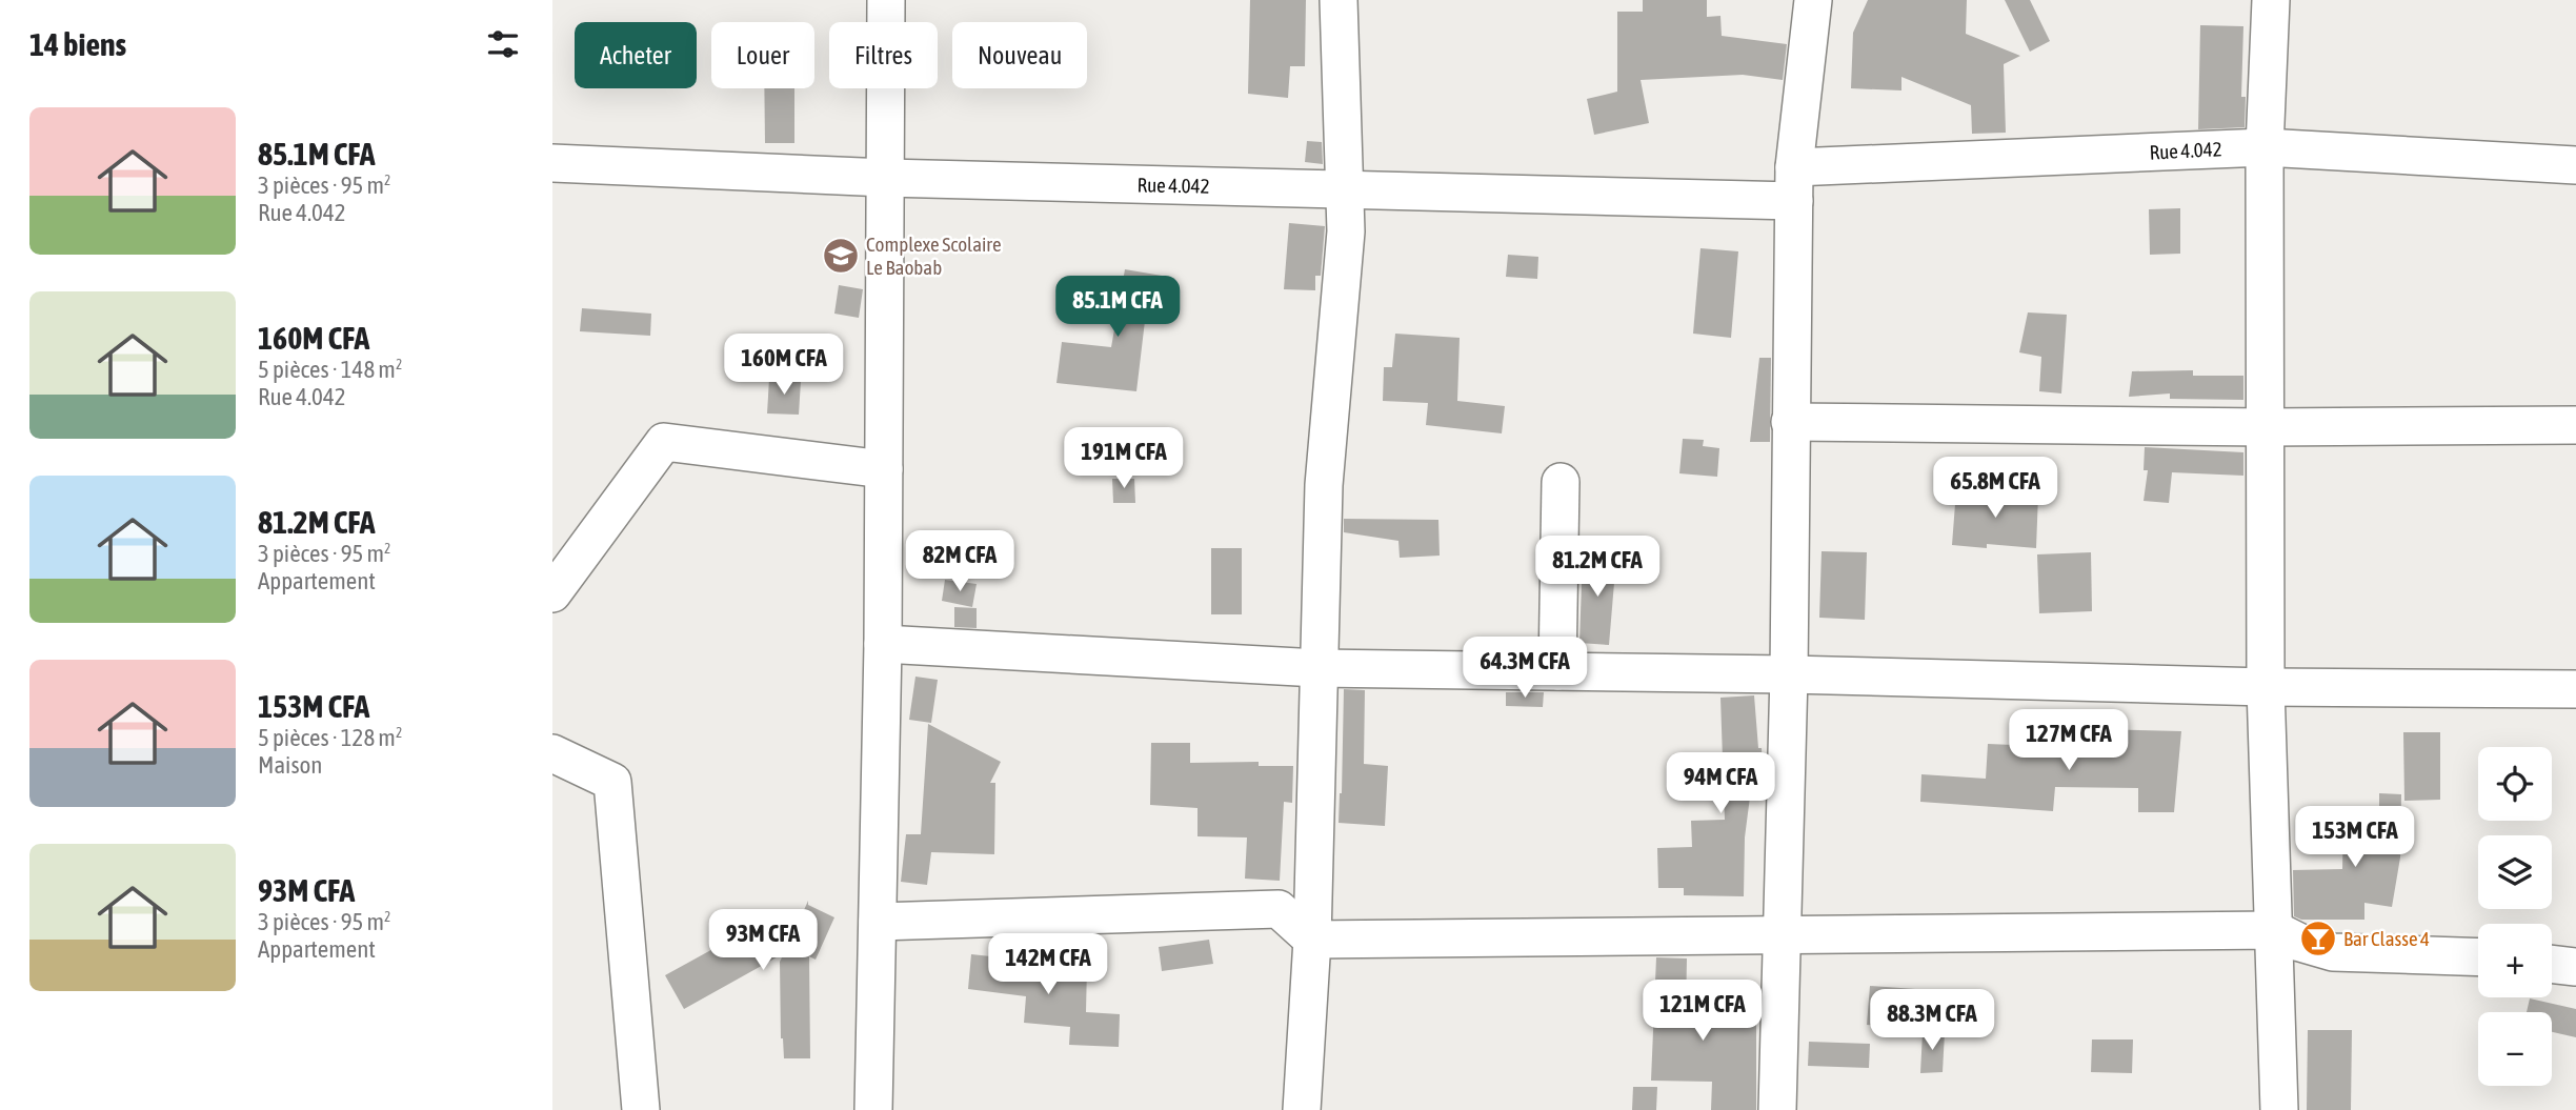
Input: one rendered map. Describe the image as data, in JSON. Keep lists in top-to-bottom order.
{
  "streets": {
    "street": ["Rue 4.042"]
  },
  "places": {
    "school or university": ["Complexe Scolaire Le Baobab"],
    "bar": ["Bar Classe 4"]
  },
  "page": {
    "heading": "14 biens",
    "chip": [
      "Acheter",
      "Louer",
      "Filtres",
      "Nouveau"
    ],
    "list": [
      {
        "name": "85.1M CFA",
        "note": "3 pièces · 95 m² · Rue 4.042"
      },
      {
        "name": "160M CFA",
        "note": "5 pièces · 148 m² · Rue 4.042"
      },
      {
        "name": "81.2M CFA",
        "note": "3 pièces · 95 m² · Appartement"
      },
      {
        "name": "153M CFA",
        "note": "5 pièces · 128 m² · Maison"
      },
      {
        "name": "93M CFA",
        "note": "3 pièces · 95 m² · Appartement"
      }
    ],
    "price": [
      "85.1M CFA",
      "160M CFA",
      "191M CFA",
      "65.8M CFA",
      "82M CFA",
      "81.2M CFA",
      "64.3M CFA",
      "127M CFA",
      "94M CFA",
      "153M CFA",
      "93M CFA",
      "142M CFA",
      "121M CFA",
      "88.3M CFA"
    ],
    "map_buttons": ["+", "−"]
  }
}
